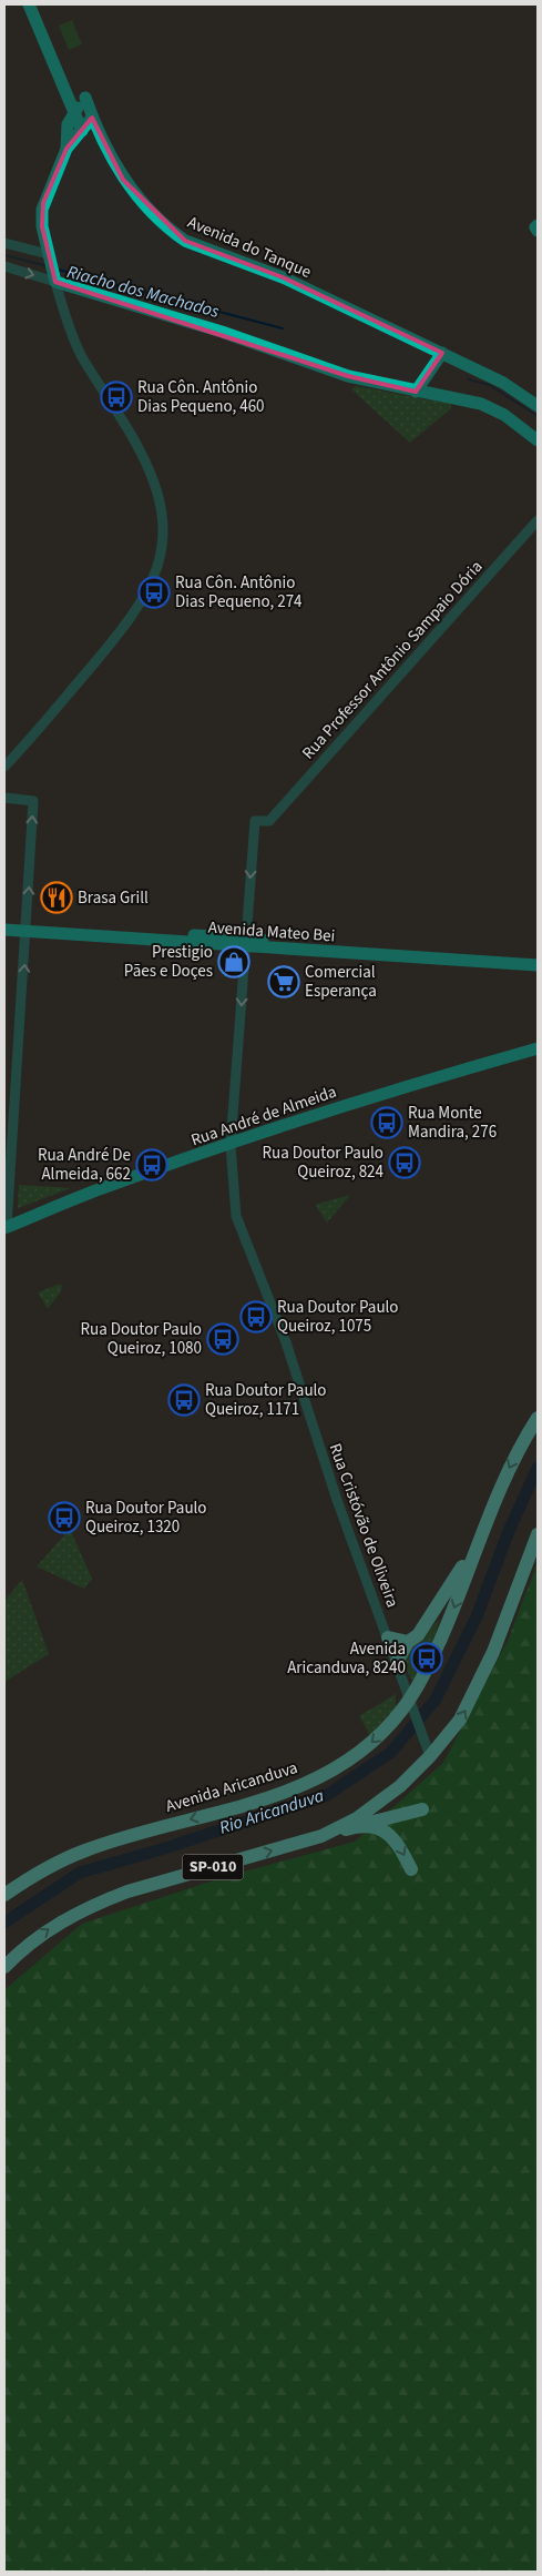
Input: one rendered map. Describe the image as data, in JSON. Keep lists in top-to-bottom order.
{
  "streets": {
    "highway": ["Avenida Aricanduva", "SP-010"],
    "main road": ["Avenida do Tanque", "Avenida Mateo Bei", "Rua André de Almeida"],
    "street": ["Rua Professor Antônio Sampaio Dória", "Rua Cristóvão de Oliveira"]
  },
  "crossings": [
    ["Rua Professor Antônio Sampaio Dória", "Rua Cristóvão de Oliveira"],
    ["Avenida Mateo Bei", "Rua Cristóvão de Oliveira"],
    ["Rua André de Almeida", "Rua Cristóvão de Oliveira"],
    ["Rua Cristóvão de Oliveira", "Avenida Aricanduva"],
    ["Rua Cristóvão de Oliveira", "SP-010"]
  ],
  "water": ["Riacho dos Machados", "Rio Aricanduva"],
  "places": {
    "bus stop": [
      "Rua Côn. Antônio Dias Pequeno, 460",
      "Rua Côn. Antônio Dias Pequeno, 274",
      "Rua Monte Mandira, 276",
      "Rua Doutor Paulo Queiroz, 824",
      "Rua André De Almeida, 662",
      "Rua Doutor Paulo Queiroz, 1075",
      "Rua Doutor Paulo Queiroz, 1080",
      "Rua Doutor Paulo Queiroz, 1171",
      "Rua Doutor Paulo Queiroz, 1320",
      "Avenida Aricanduva, 8240"
    ],
    "restaurant": ["Brasa Grill"],
    "shop": ["Prestigio Pães e Doçes"],
    "supermarket": ["Comercial Esperança"]
  }
}
